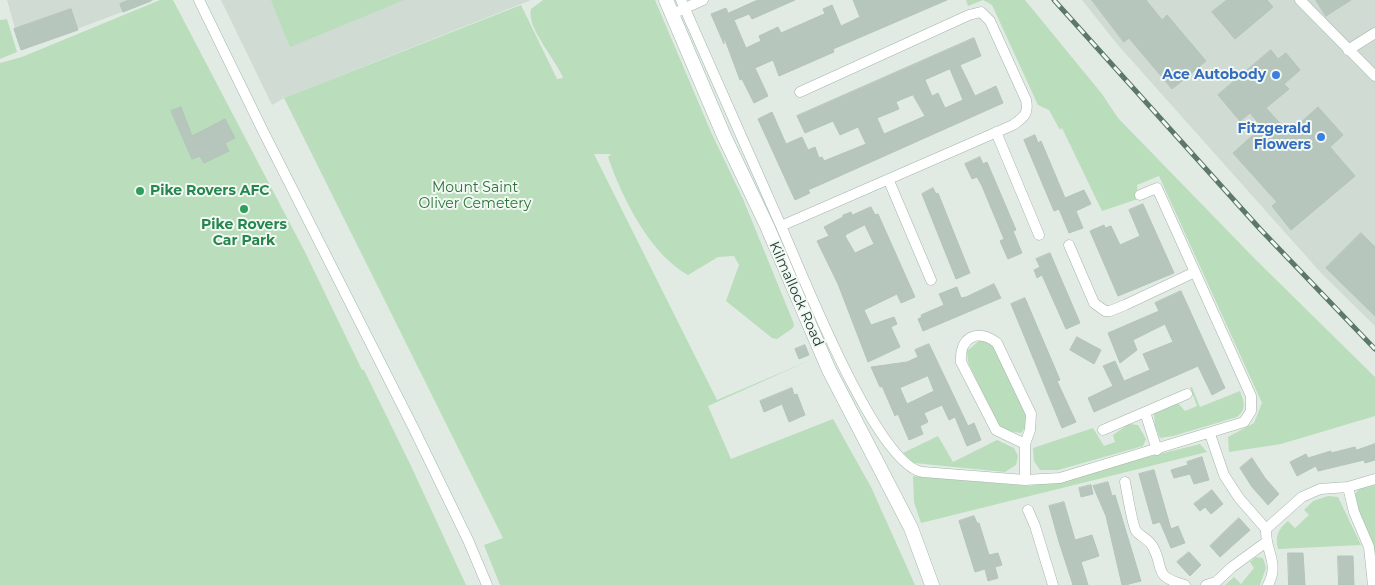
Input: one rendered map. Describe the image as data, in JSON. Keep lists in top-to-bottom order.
{
  "streets": {
    "main road": ["Kilmallock Road"]
  },
  "parks": ["Mount Saint Oliver Cemetery"],
  "places": [
    "Ace Autobody",
    "Fitzgerald Flowers",
    "Pike Rovers AFC",
    "Pike Rovers Car Park"
  ]
}
